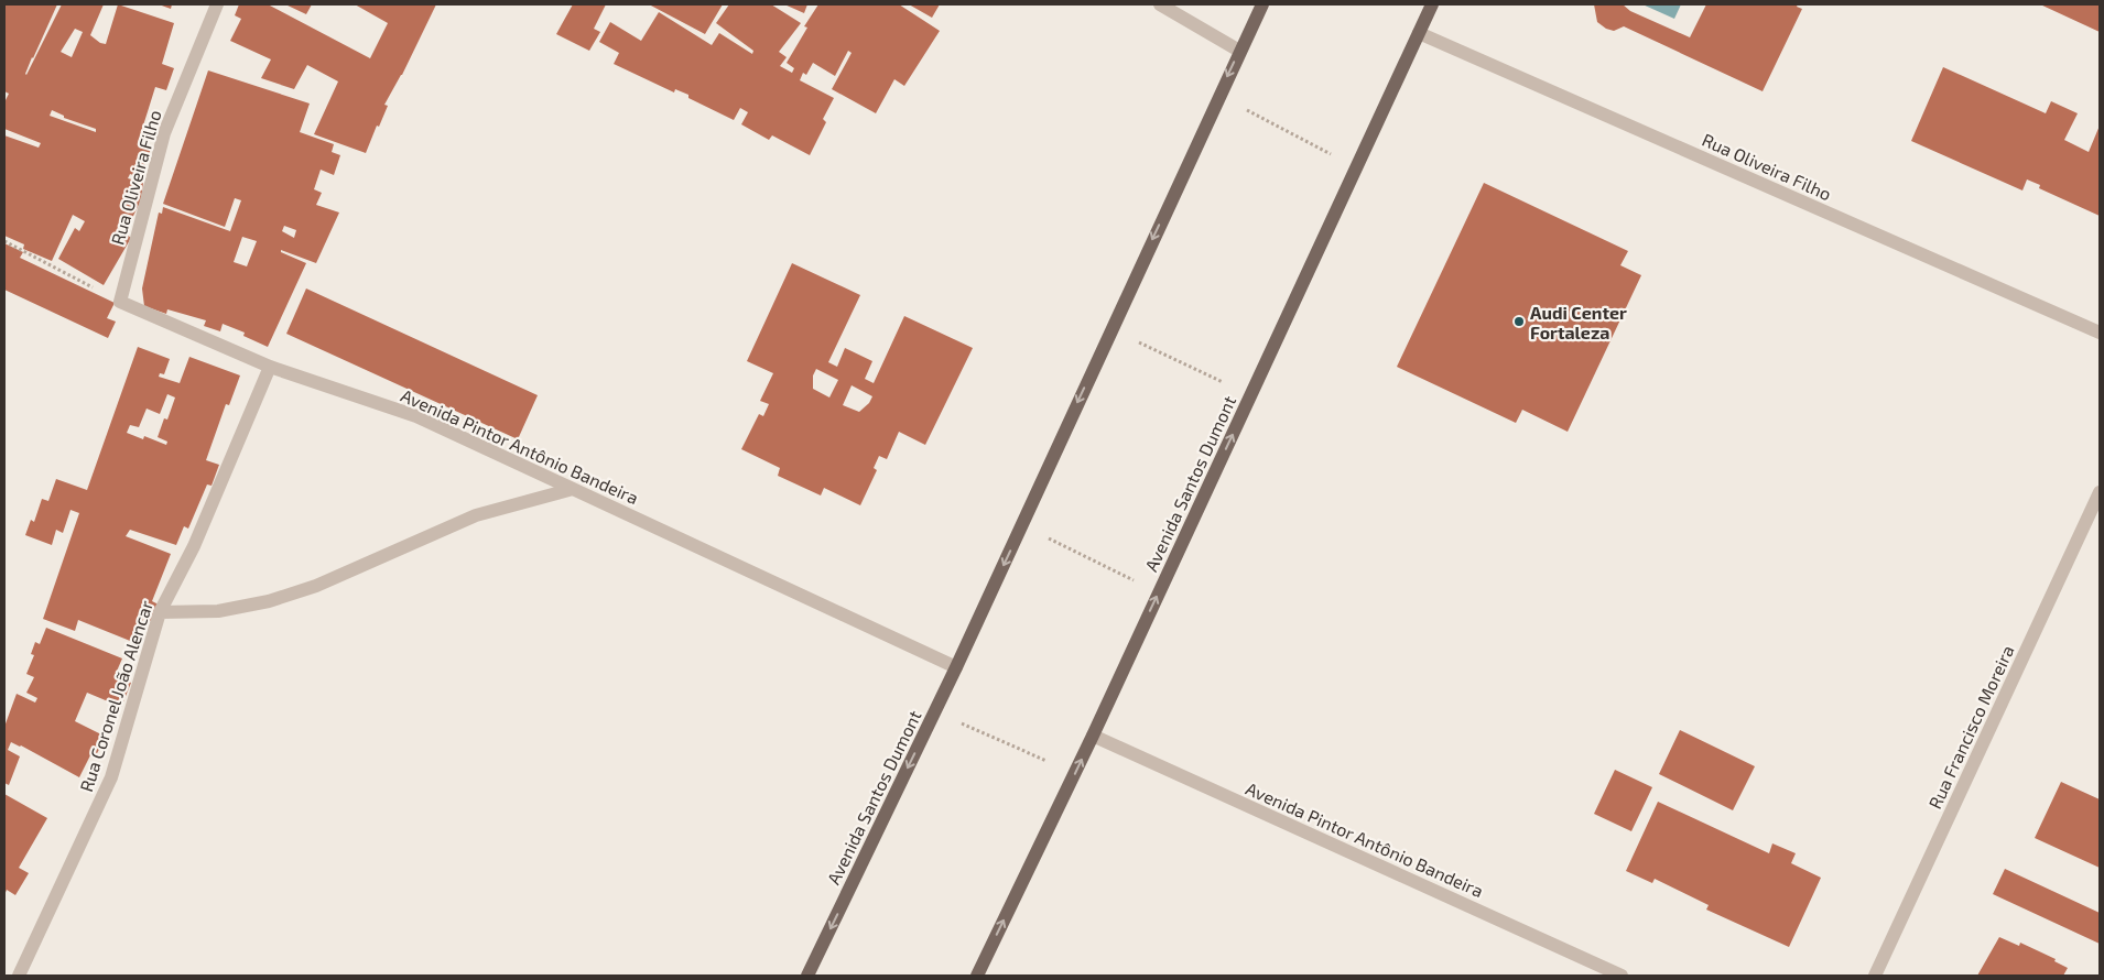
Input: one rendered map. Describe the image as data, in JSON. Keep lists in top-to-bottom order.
{
  "streets": {
    "main road": ["Avenida Santos Dumont"],
    "street": [
      "Rua Oliveira Filho",
      "Avenida Pintor Antônio Bandeira",
      "Rua Coronel João Alencar",
      "Rua Francisco Moreira"
    ]
  },
  "crossings": [
    ["Rua Oliveira Filho", "Avenida Pintor Antônio Bandeira"],
    ["Rua Oliveira Filho", "Avenida Santos Dumont"],
    ["Avenida Pintor Antônio Bandeira", "Avenida Santos Dumont"],
    ["Avenida Pintor Antônio Bandeira", "Rua Coronel João Alencar"]
  ],
  "places": ["Audi Center Fortaleza"]
}
